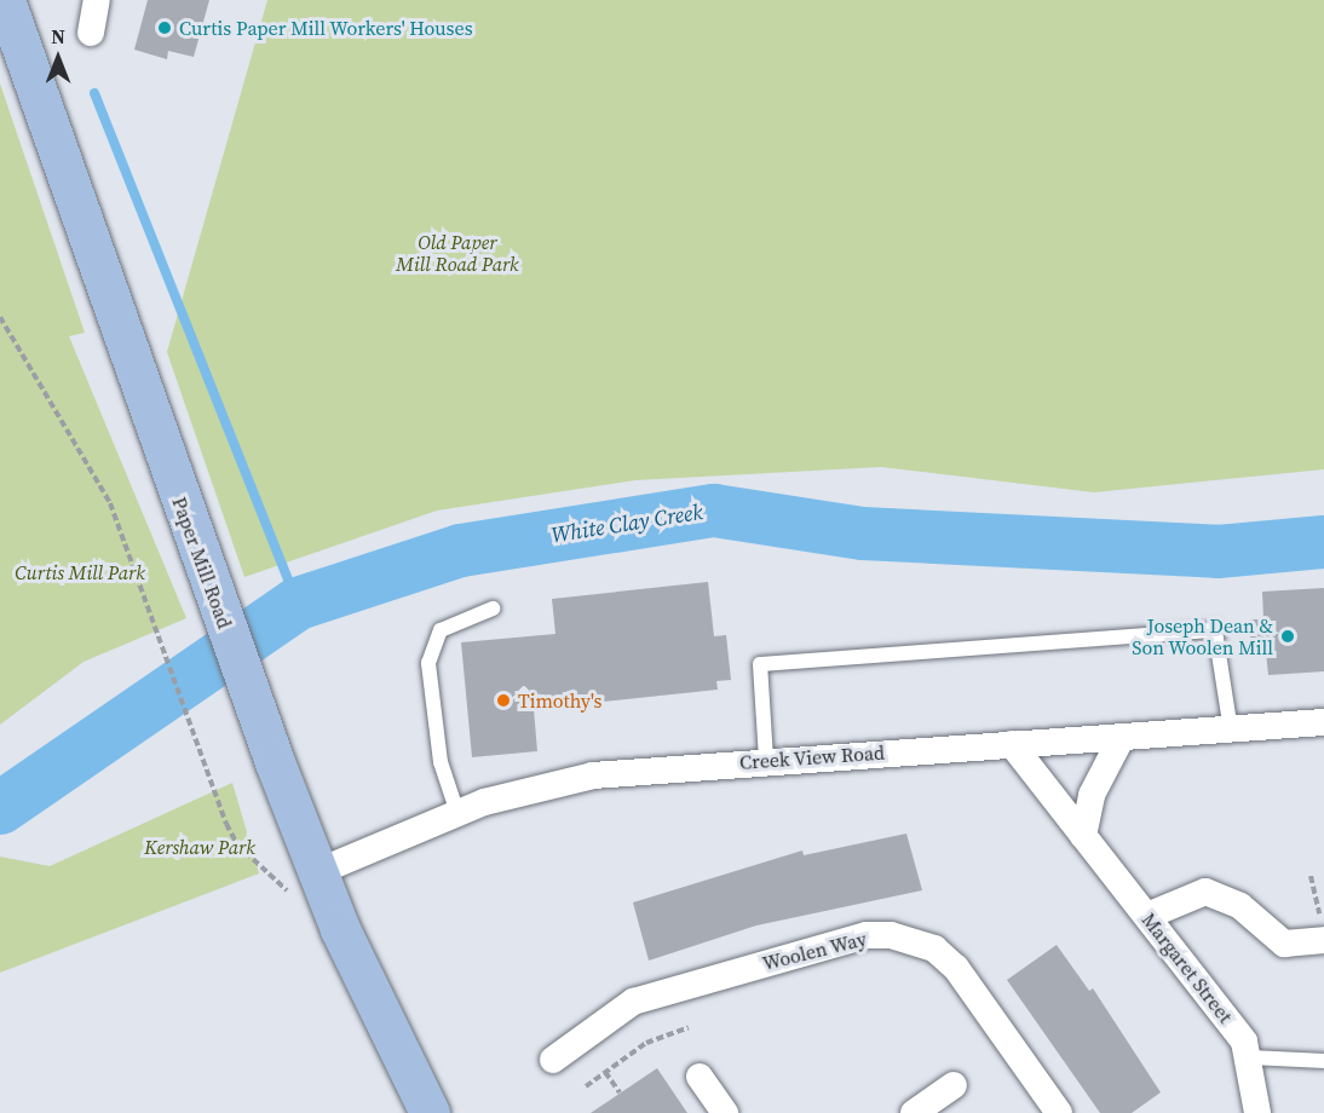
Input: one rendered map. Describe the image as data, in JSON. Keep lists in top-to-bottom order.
{
  "streets": {
    "main road": ["Paper Mill Road"],
    "street": ["Creek View Road", "Woolen Way", "Margaret Street"]
  },
  "crossings": [
    ["Paper Mill Road", "Creek View Road"],
    ["Creek View Road", "Margaret Street"]
  ],
  "water": ["White Clay Creek"],
  "parks": ["Old Paper Mill Road Park", "Curtis Mill Park", "Kershaw Park"],
  "places": ["Curtis Paper Mill Workers' Houses", "Joseph Dean & Son Woolen Mill", "Timothy's"],
  "north": "top"
}
